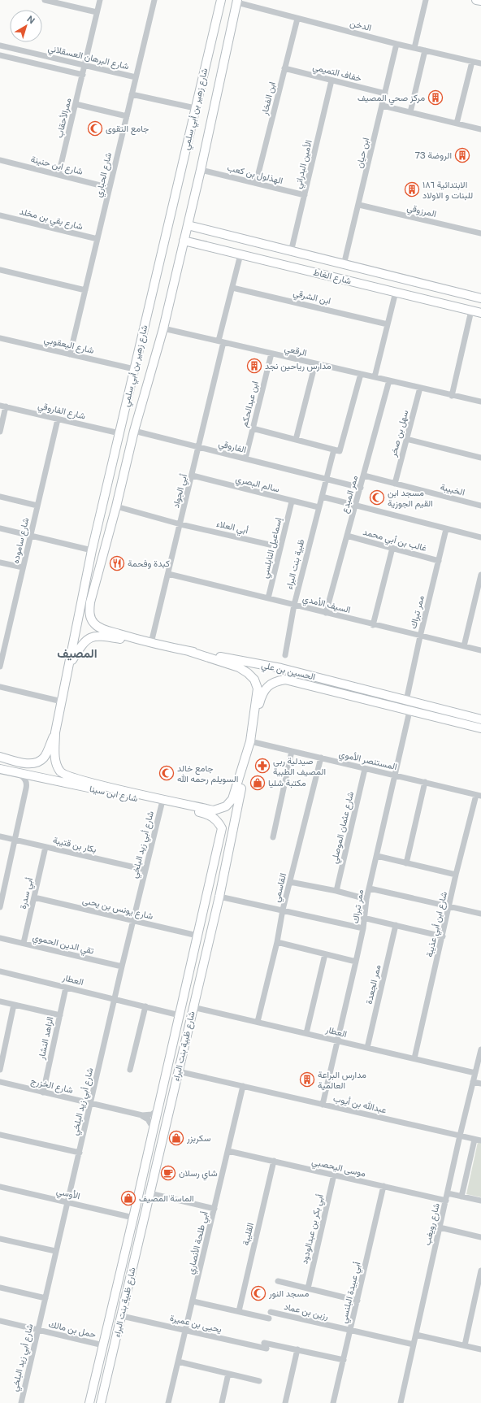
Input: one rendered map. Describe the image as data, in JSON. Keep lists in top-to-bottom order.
{
  "streets": {
    "street": [
      "الدخن",
      "شارع البرهان العسقلاني",
      "خفاف التميمي",
      "ابن الفخار",
      "شارع زهير بن أبي سلمي",
      "ممرالأحقاب",
      "ابن حيان",
      "الأمين البدراني",
      "شارع ابن حنينة",
      "الهذلول بن كعب",
      "شارع الحباري",
      "المرزوقي",
      "شارع بقي بن مخلد",
      "شارع الغاط",
      "ابن الشرقي",
      "شارع اليعقوبي",
      "الرقعي",
      "ابن عبدالحكم",
      "شارع الفاروقي",
      "سهل بن صخر",
      "الفاروقي",
      "سالم البصري",
      "الخبيبة",
      "أبي الجواد",
      "ممر المبدع",
      "أبي العلاء",
      "غالب بن أبي محمد",
      "شارع ساموده",
      "إسماعيل النابلسي",
      "ظبية بنت البراء",
      "السيف الأمدي",
      "ممر تبراك",
      "الحسين بن علي",
      "المستنصر الأموي",
      "شارع ابن سينا",
      "شارع عثمان الموصلي",
      "بكار بن قتيبة",
      "شارع أبي زيد البلخي",
      "القاسمي",
      "أبي سدرة",
      "شارع يونس بن يحىى",
      "شارع ابن أبي عذيبة",
      "تقي الدين الحموي",
      "العطار",
      "ممر الجعدة",
      "الزاهد النشار",
      "شارع ظبية بنت البراء",
      "شارع الخزرج",
      "عبدالله بن أيوب",
      "موسى اليحصبي",
      "الأوسي",
      "شارع رويغب",
      "أبي بكر بن عبدالودود",
      "القليبة",
      "أبي طلحة الأنصاري",
      "أبي عبيدة البلنسي",
      "رزين بن عماد",
      "يحيى بن عميرة",
      "حمل بن مالك"
    ]
  },
  "crossings": [
    ["الدخن", "ابن الفخار"],
    ["الدخن", "شارع زهير بن أبي سلمي"],
    ["الدخن", "ابن حيان"],
    ["شارع البرهان العسقلاني", "ممرالأحقاب"],
    ["شارع البرهان العسقلاني", "شارع الحباري"],
    ["خفاف التميمي", "ابن الفخار"],
    ["خفاف التميمي", "ابن حيان"],
    ["خفاف التميمي", "الأمين البدراني"],
    ["ابن الفخار", "الهذلول بن كعب"],
    ["شارع زهير بن أبي سلمي", "الهذلول بن كعب"],
    ["شارع زهير بن أبي سلمي", "شارع الغاط"],
    ["شارع زهير بن أبي سلمي", "شارع اليعقوبي"],
    ["شارع زهير بن أبي سلمي", "الرقعي"],
    ["شارع زهير بن أبي سلمي", "شارع الفاروقي"],
    ["شارع زهير بن أبي سلمي", "الفاروقي"],
    ["شارع زهير بن أبي سلمي", "أبي العلاء"],
    ["شارع زهير بن أبي سلمي", "الحسين بن علي"],
    ["ممرالأحقاب", "شارع ابن حنينة"],
    ["ابن حيان", "المرزوقي"],
    ["ابن حيان", "شارع الغاط"],
    ["الأمين البدراني", "الهذلول بن كعب"],
    ["الأمين البدراني", "شارع الغاط"],
    ["شارع ابن حنينة", "شارع الحباري"],
    ["شارع الحباري", "شارع بقي بن مخلد"],
    ["شارع الحباري", "شارع اليعقوبي"],
    ["شارع الغاط", "أبي الجواد"],
    ["ابن الشرقي", "أبي الجواد"],
    ["الرقعي", "ابن عبدالحكم"],
    ["الرقعي", "سهل بن صخر"],
    ["الرقعي", "أبي الجواد"],
    ["الرقعي", "ممر المبدع"],
    ["ابن عبدالحكم", "الفاروقي"],
    ["شارع الفاروقي", "شارع ساموده"],
    ["سهل بن صخر", "الخبيبة"],
    ["الفاروقي", "أبي الجواد"],
    ["الفاروقي", "ممر المبدع"],
    ["الفاروقي", "ظبية بنت البراء"],
    ["سالم البصري", "أبي الجواد"],
    ["سالم البصري", "إسماعيل النابلسي"],
    ["سالم البصري", "ظبية بنت البراء"],
    ["الخبيبة", "ممر المبدع"],
    ["أبي الجواد", "أبي العلاء"],
    ["أبي الجواد", "السيف الأمدي"],
    ["أبي الجواد", "الحسين بن علي"],
    ["ممر المبدع", "غالب بن أبي محمد"],
    ["ممر المبدع", "السيف الأمدي"],
    ["أبي العلاء", "إسماعيل النابلسي"],
    ["غالب بن أبي محمد", "ممر تبراك"],
    ["إسماعيل النابلسي", "السيف الأمدي"],
    ["ظبية بنت البراء", "السيف الأمدي"],
    ["السيف الأمدي", "ممر تبراك"],
    ["ممر تبراك", "الحسين بن علي"],
    ["ممر تبراك", "المستنصر الأموي"],
    ["ممر تبراك", "العطار"],
    ["ممر تبراك", "عبدالله بن أيوب"],
    ["الحسين بن علي", "شارع ظبية بنت البراء"],
    ["المستنصر الأموي", "شارع عثمان الموصلي"],
    ["المستنصر الأموي", "القاسمي"],
    ["المستنصر الأموي", "شارع ابن أبي عذيبة"],
    ["المستنصر الأموي", "شارع ظبية بنت البراء"],
    ["شارع ابن سينا", "شارع أبي زيد البلخي"],
    ["شارع ابن سينا", "شارع ظبية بنت البراء"],
    ["بكار بن قتيبة", "شارع أبي زيد البلخي"],
    ["بكار بن قتيبة", "أبي سدرة"],
    ["شارع أبي زيد البلخي", "شارع يونس بن يحىى"],
    ["شارع أبي زيد البلخي", "تقي الدين الحموي"],
    ["شارع أبي زيد البلخي", "العطار"],
    ["شارع أبي زيد البلخي", "شارع الخزرج"],
    ["شارع أبي زيد البلخي", "الأوسي"],
    ["شارع أبي زيد البلخي", "حمل بن مالك"],
    ["القاسمي", "العطار"],
    ["أبي سدرة", "شارع يونس بن يحىى"],
    ["أبي سدرة", "تقي الدين الحموي"],
    ["شارع يونس بن يحىى", "شارع ظبية بنت البراء"],
    ["شارع ابن أبي عذيبة", "العطار"],
    ["العطار", "ممر الجعدة"],
    ["العطار", "الزاهد النشار"],
    ["العطار", "شارع ظبية بنت البراء"],
    ["العطار", "شارع رويغب"],
    ["الزاهد النشار", "شارع الخزرج"],
    ["شارع ظبية بنت البراء", "عبدالله بن أيوب"],
    ["شارع ظبية بنت البراء", "الأوسي"],
    ["شارع ظبية بنت البراء", "يحيى بن عميرة"],
    ["شارع ظبية بنت البراء", "حمل بن مالك"],
    ["عبدالله بن أيوب", "شارع رويغب"],
    ["عبدالله بن أيوب", "أبي طلحة الأنصاري"],
    ["موسى اليحصبي", "شارع رويغب"],
    ["موسى اليحصبي", "أبي بكر بن عبدالودود"],
    ["موسى اليحصبي", "القليبة"],
    ["موسى اليحصبي", "أبي طلحة الأنصاري"],
    ["موسى اليحصبي", "أبي عبيدة البلنسي"],
    ["شارع رويغب", "رزين بن عماد"],
    ["أبي طلحة الأنصاري", "يحيى بن عميرة"],
    ["أبي عبيدة البلنسي", "رزين بن عماد"],
    ["أبي عبيدة البلنسي", "يحيى بن عميرة"]
  ],
  "districts": ["المصيف"],
  "places": {
    "building": [
      "مركز صحي المصيف",
      "الروضة 73",
      "الابتدائية ١٨٦ للبنات و الاولاد",
      "مدارس رياحين نجد",
      "مدارس البراعة العالمية"
    ],
    "mosque": [
      "جامع التقوى",
      "مسجد ابن القيم الجوزية",
      "جامع خالد السويلم رحمه الله",
      "مسجد النور"
    ],
    "restaurant": ["كبدة وفحمة"],
    "pharmacy": ["صيدلية ربى المصيف الطبية"],
    "shop": ["مكتبة شليا", "سكربزر", "الماسة المصيف"],
    "cafe": ["شاي رسلان"]
  },
  "north": "top right"
}
